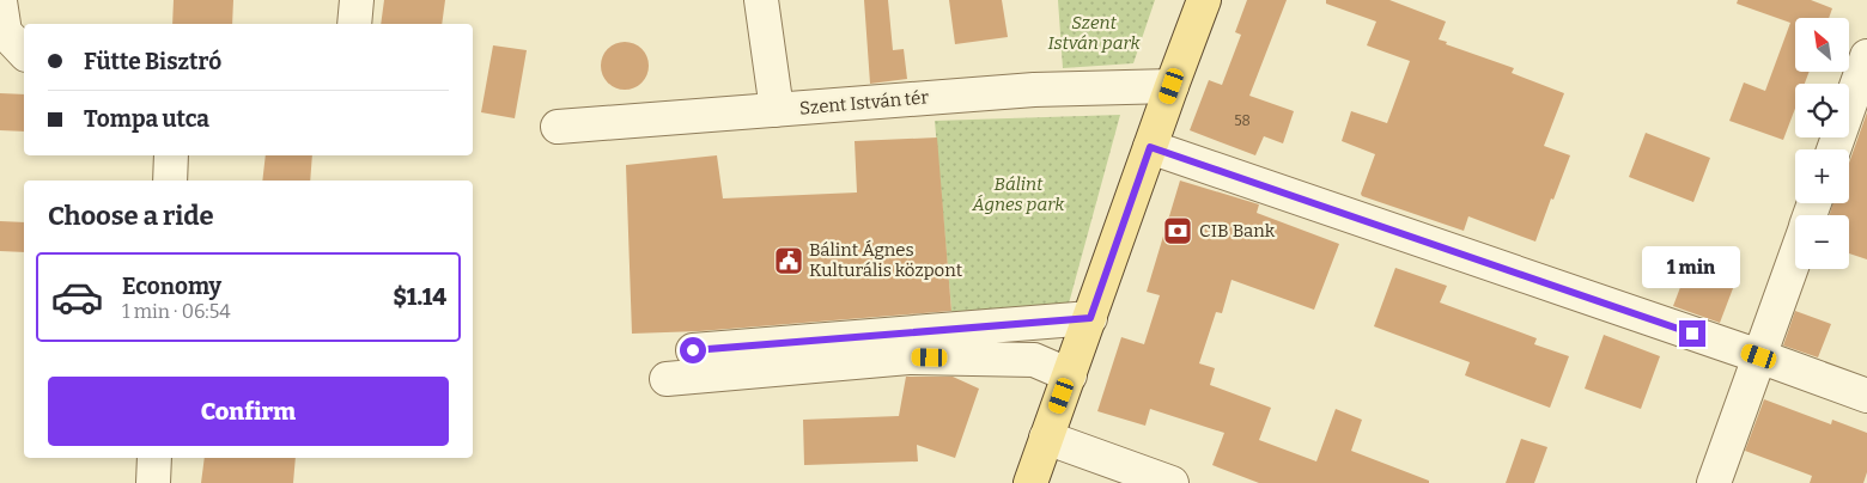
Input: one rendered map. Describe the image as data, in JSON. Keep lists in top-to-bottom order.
{
  "streets": {
    "street": ["Szent István tér"]
  },
  "parks": ["Szent István park", "Bálint Ágnes park"],
  "places": {
    "bank": ["CIB Bank"],
    "public building": ["Bálint Ágnes Kulturális központ"]
  },
  "house_numbers": ["58"],
  "north": "top left",
  "page": {
    "map_buttons": ["+", "−"],
    "banner": ["Fütte Bisztró", "Tompa utca"],
    "heading": "Choose a ride",
    "bubble": "1 min",
    "list": [
      {
        "name": "Economy",
        "note": "1 min · 06:54",
        "value": "$1.14"
      }
    ],
    "buttons": "Confirm"
  }
}
